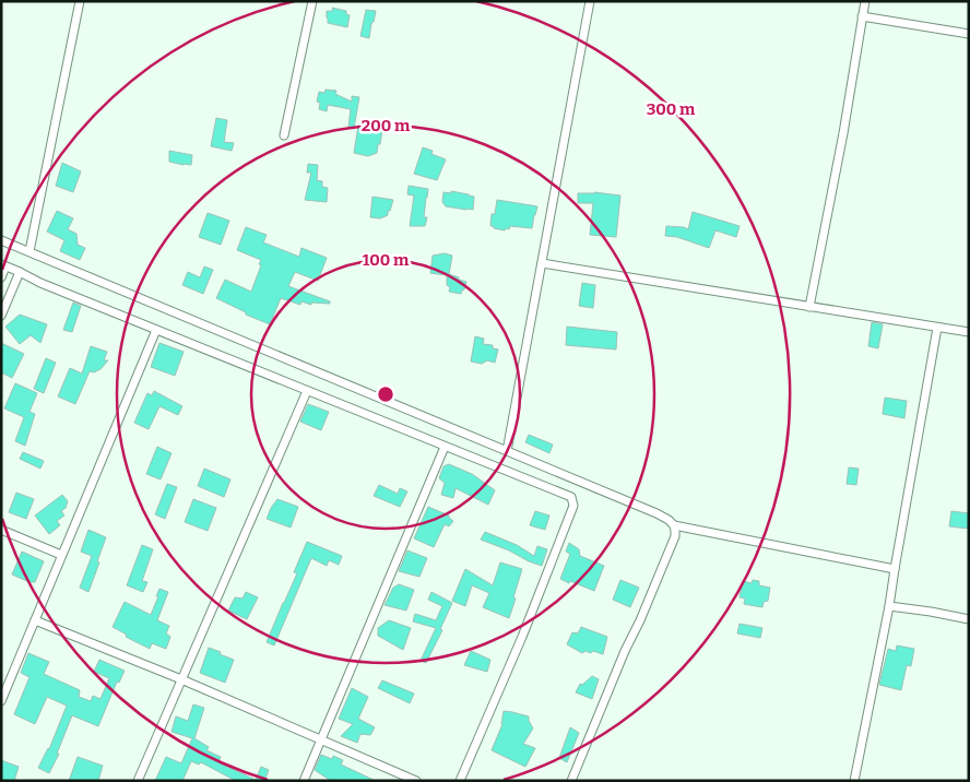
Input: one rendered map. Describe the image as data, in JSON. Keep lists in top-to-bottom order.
{
  "rings": ["300 m", "200 m", "100 m"]
}
